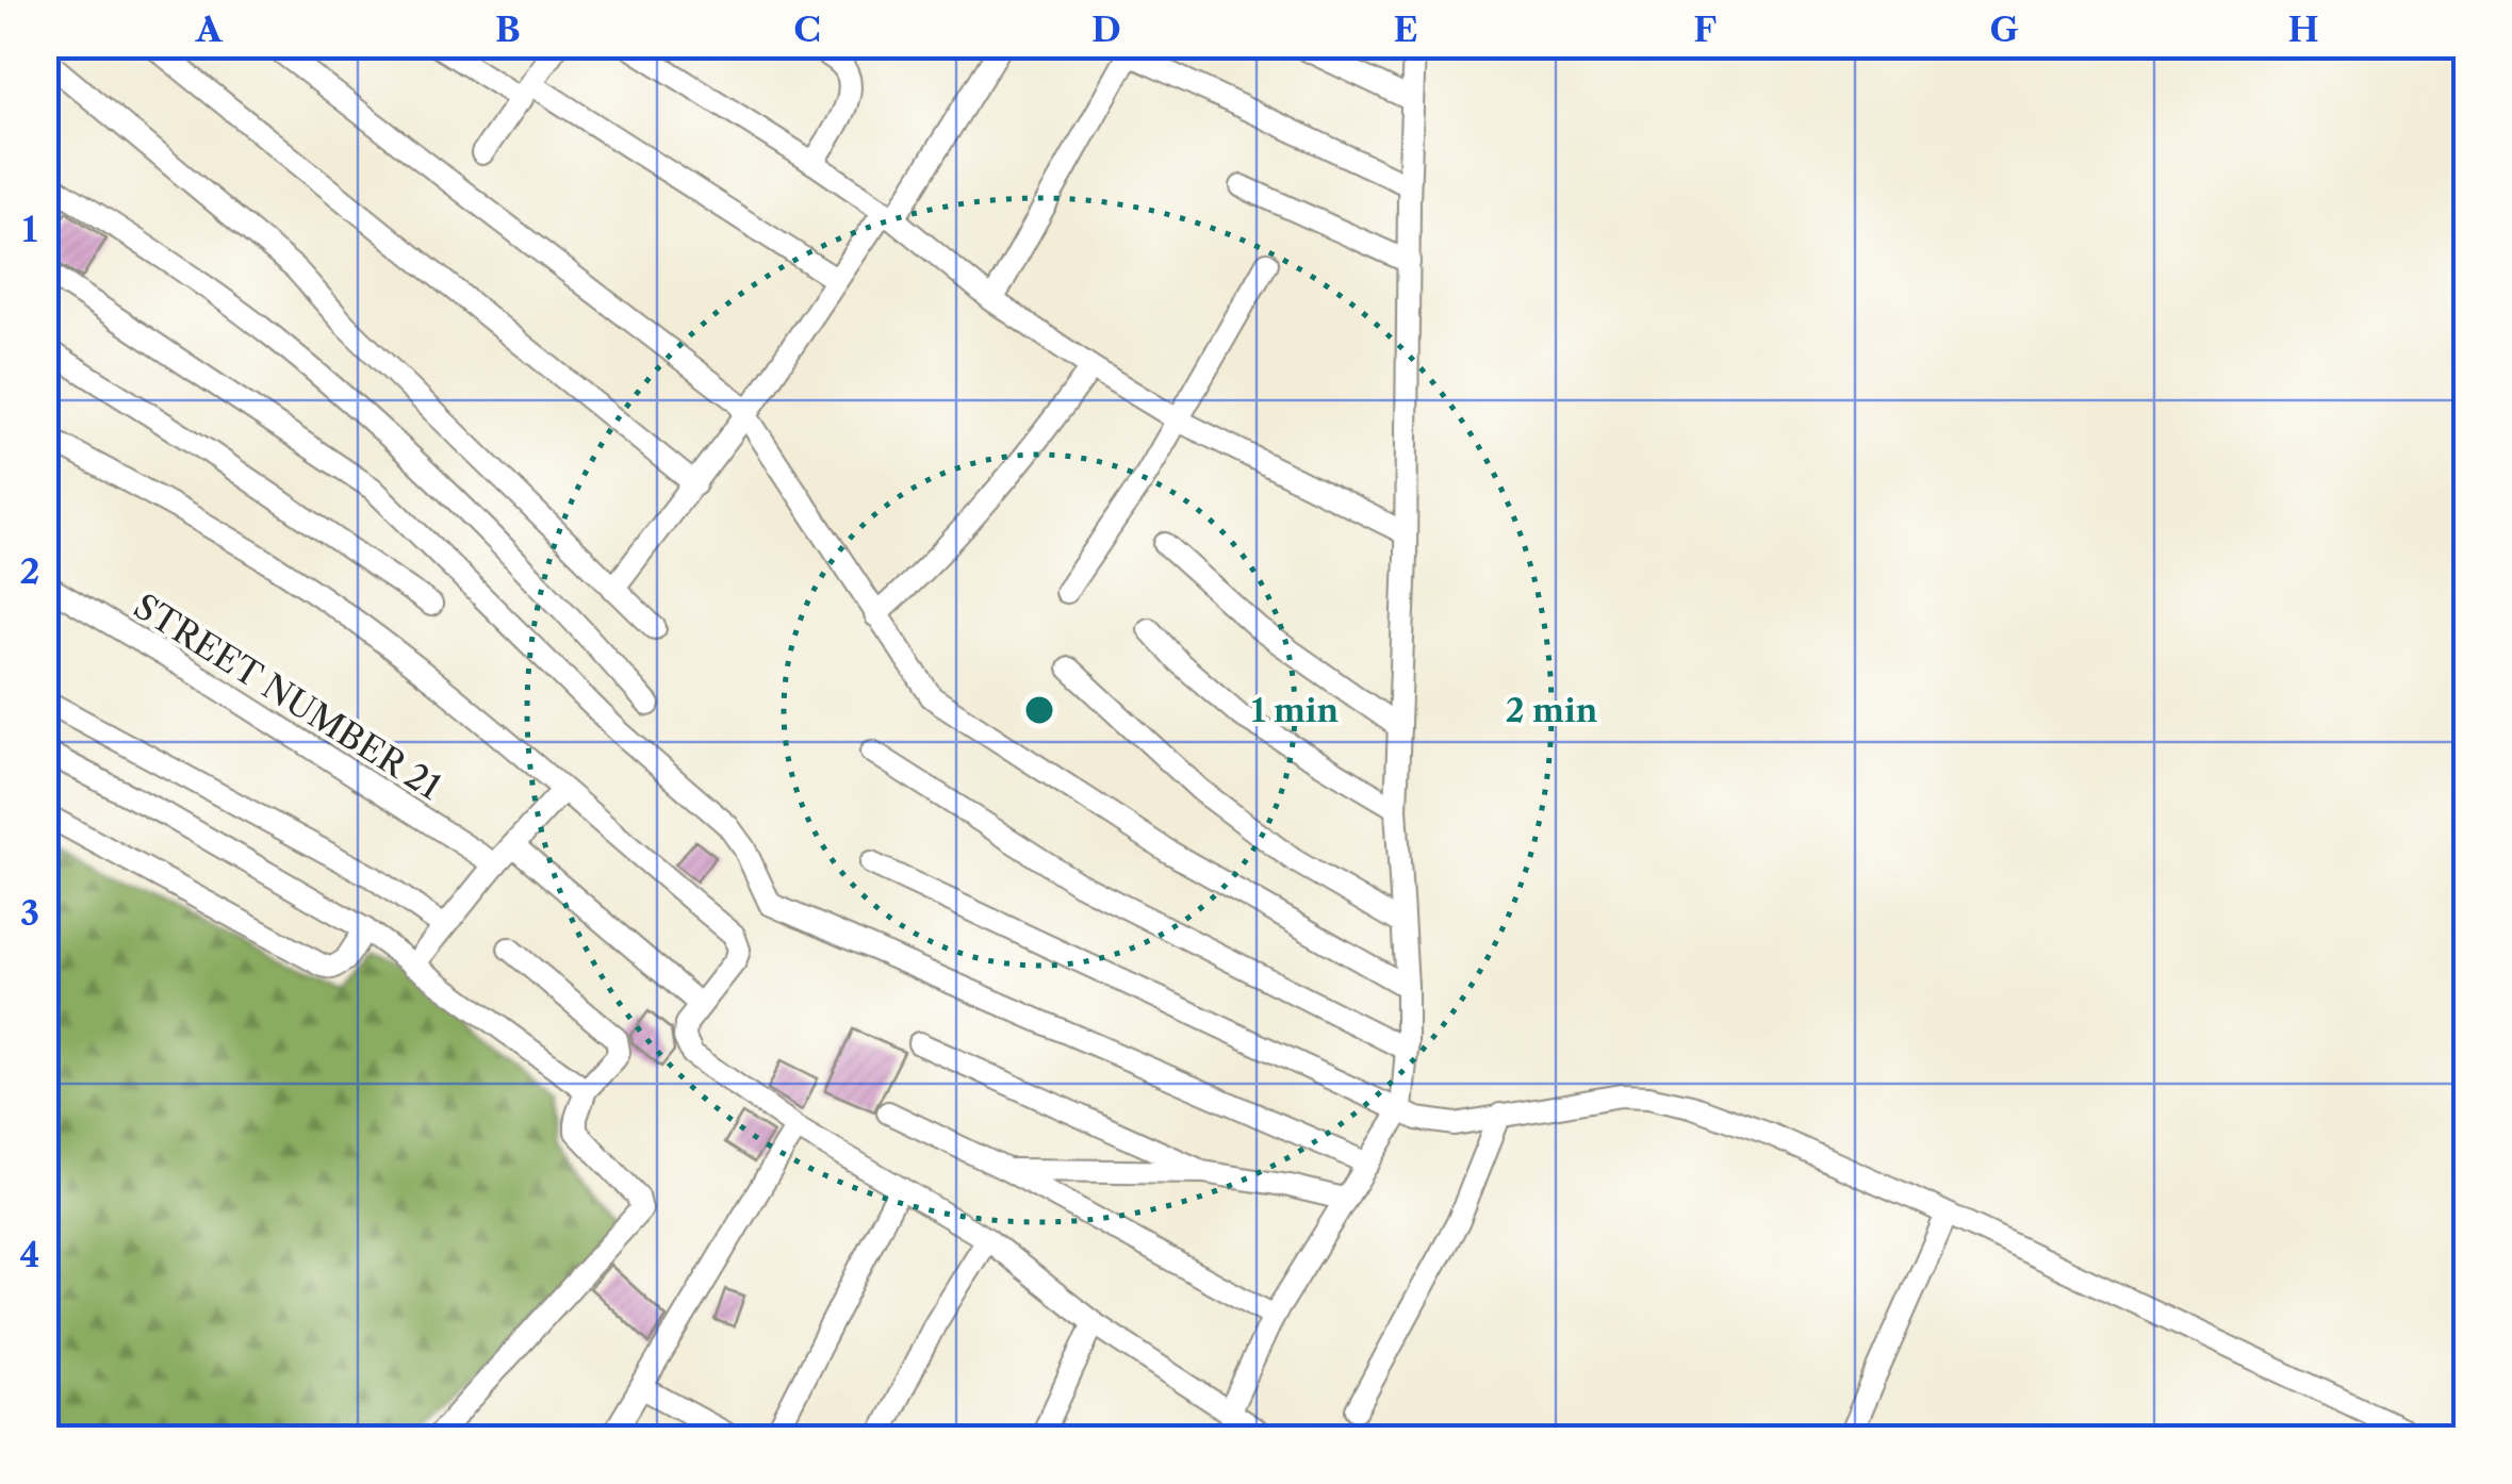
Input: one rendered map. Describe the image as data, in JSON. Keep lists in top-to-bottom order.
{
  "streets": {
    "street": ["STREET NUMBER 21"]
  },
  "grid": {
    "columns": [
      "A",
      "B",
      "C",
      "D",
      "E",
      "F",
      "G",
      "H"
    ],
    "rows": [
      "1",
      "2",
      "3",
      "4"
    ]
  },
  "rings": ["1 min", "2 min"]
}
